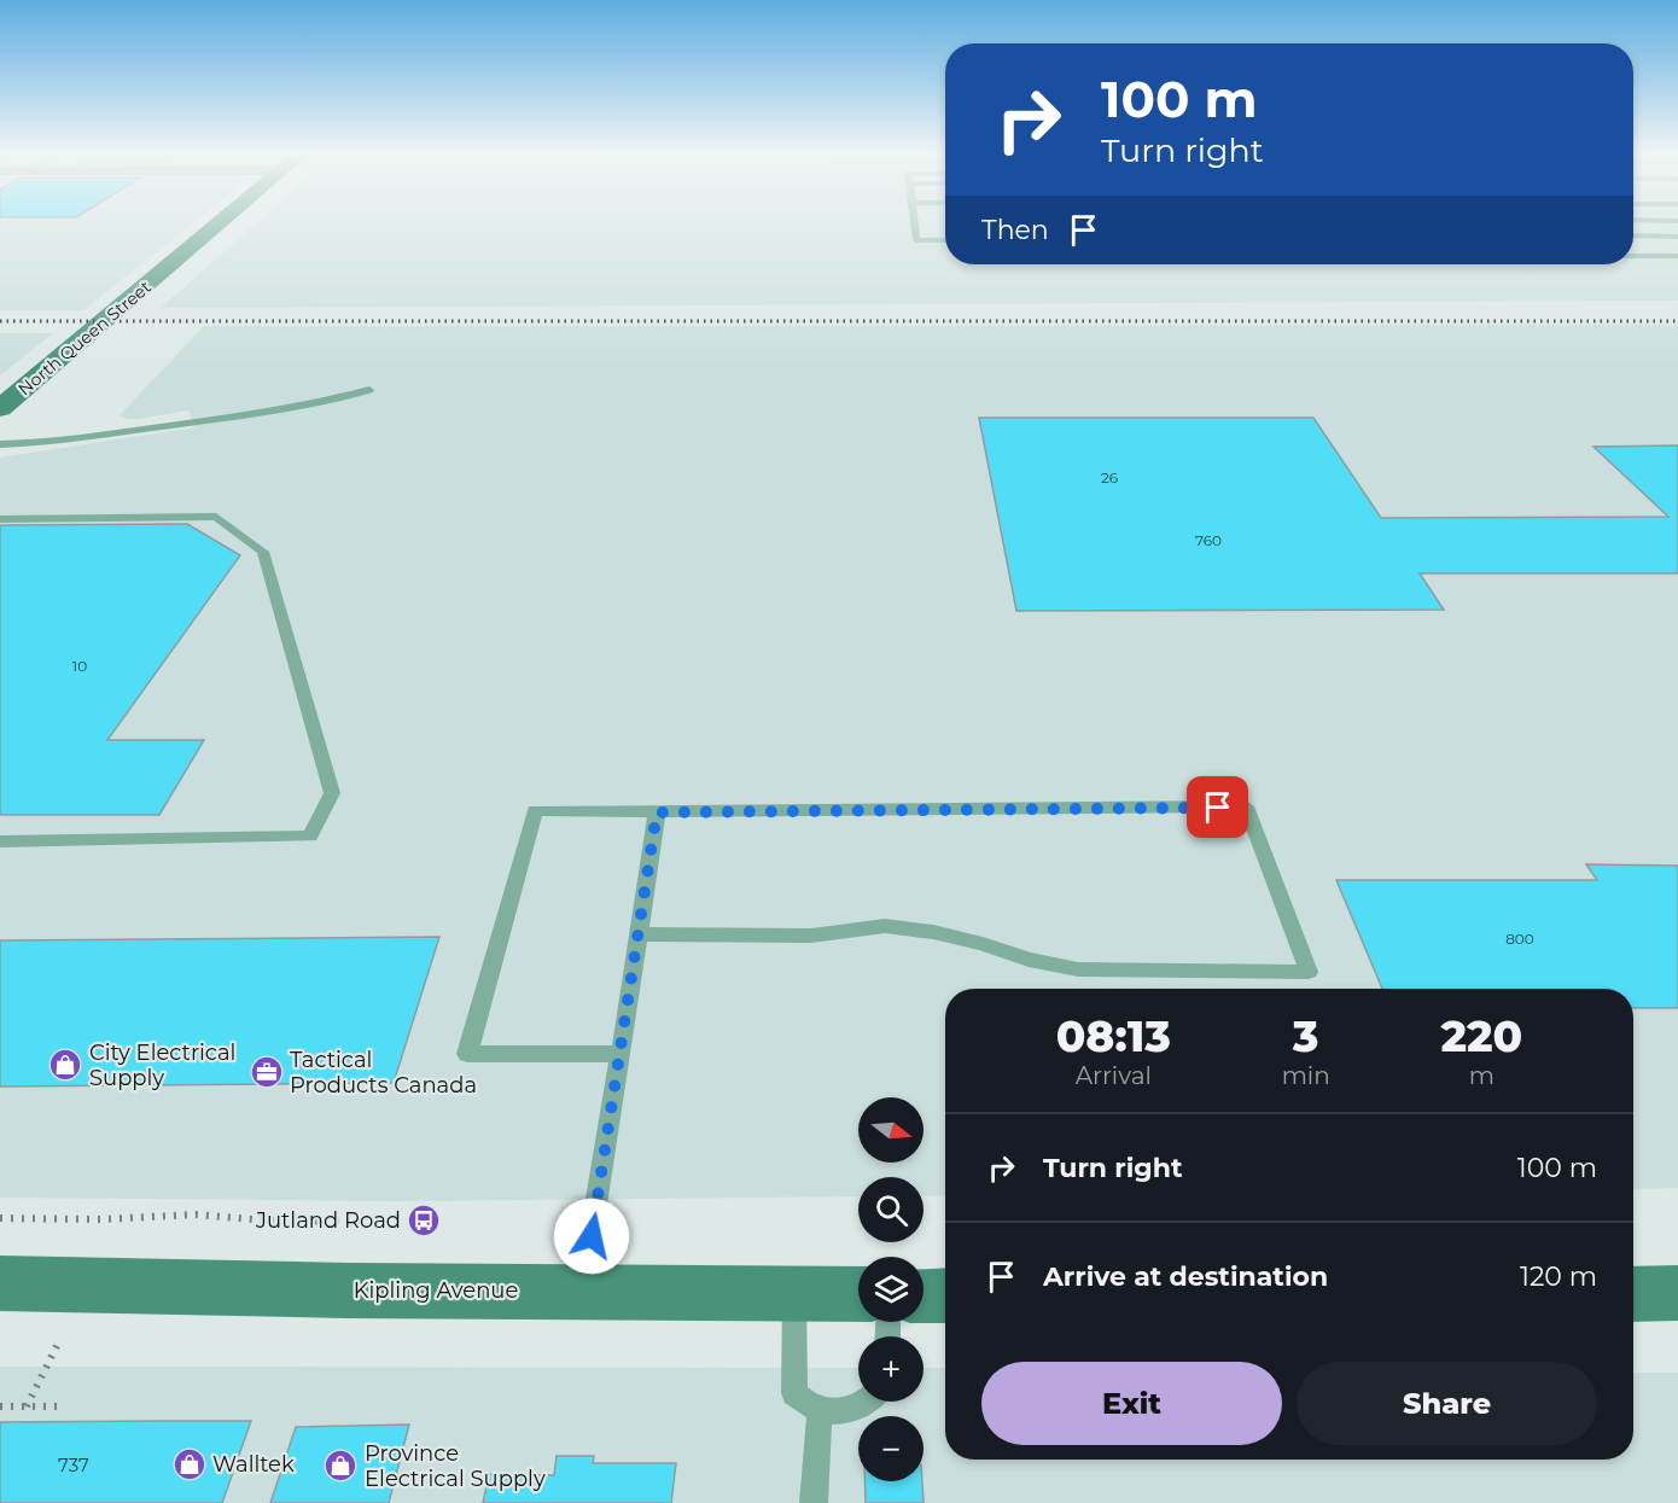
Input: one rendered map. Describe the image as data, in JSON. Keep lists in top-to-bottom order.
{
  "streets": {
    "main road": ["North Queen Street", "Kipling Avenue"]
  },
  "places": {
    "shop": ["City Electrical Supply", "Walltek", "Province Electrical Supply"],
    "office": ["Tactical Products Canada"],
    "bus stop": ["Jutland Road"]
  },
  "house_numbers": [
    "26",
    "760",
    "10",
    "800",
    "737"
  ],
  "north": "right",
  "page": {
    "turn": ["100 m", "Turn right"],
    "then": "Then",
    "eta": [
      "08:13",
      "Arrival",
      "3",
      "min",
      "220",
      "m"
    ],
    "map_buttons": ["+", "−"],
    "list": [
      {
        "name": "Turn right",
        "value": "100 m"
      },
      {
        "name": "Arrive at destination",
        "value": "120 m"
      }
    ],
    "buttons": ["Exit", "Share"]
  }
}
